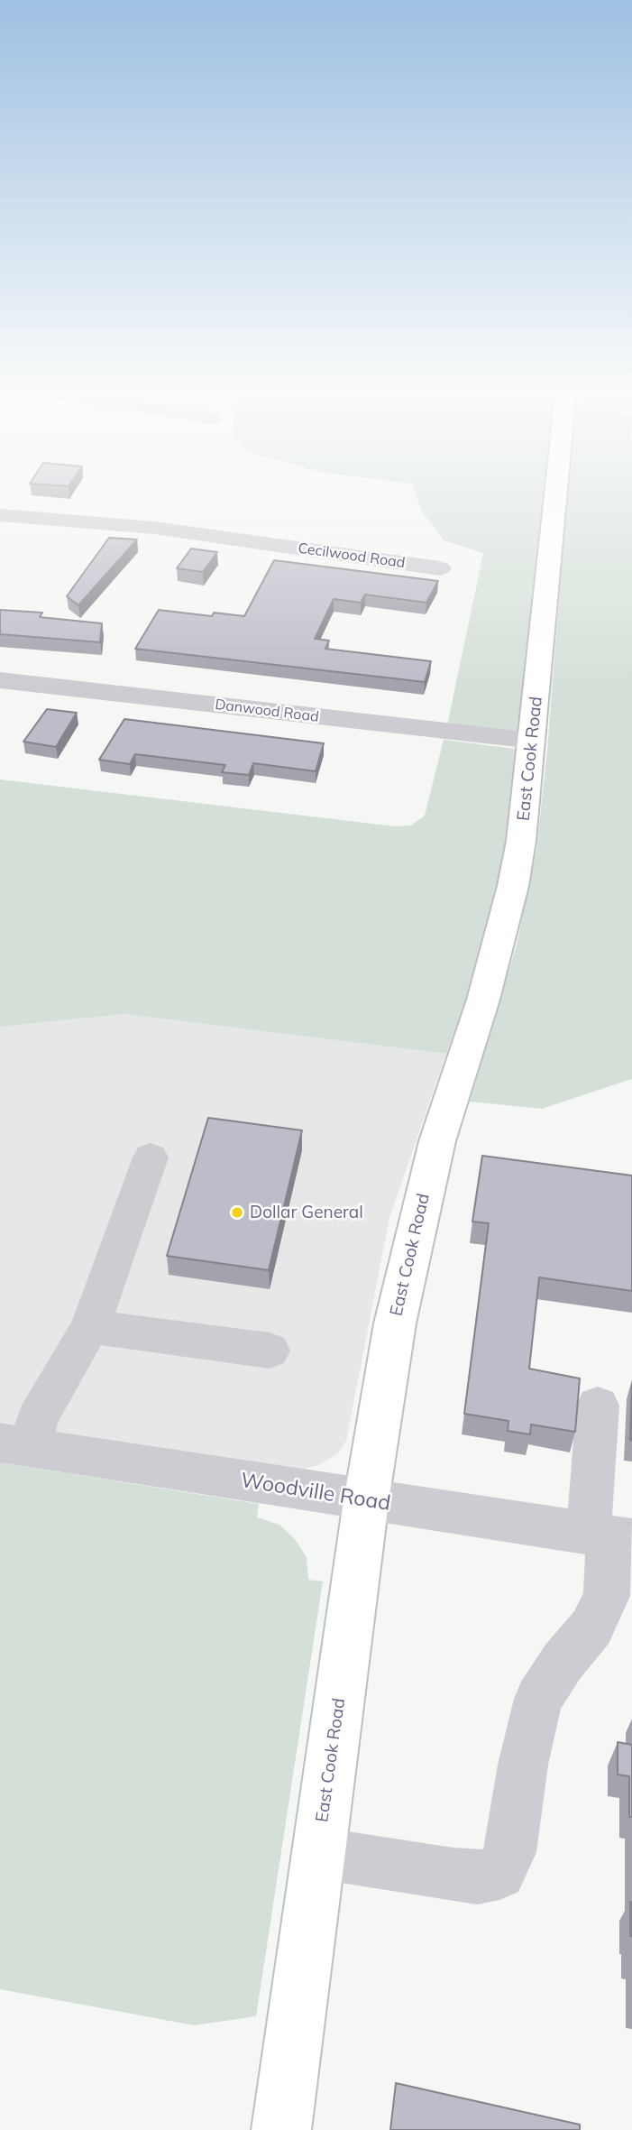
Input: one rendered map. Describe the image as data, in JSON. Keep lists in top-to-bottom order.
{
  "streets": {
    "main road": ["East Cook Road"],
    "street": ["Cecilwood Road", "Danwood Road", "Woodville Road"]
  },
  "crossings": [
    ["Danwood Road", "East Cook Road"],
    ["East Cook Road", "Woodville Road"]
  ],
  "places": ["Dollar General"]
}
